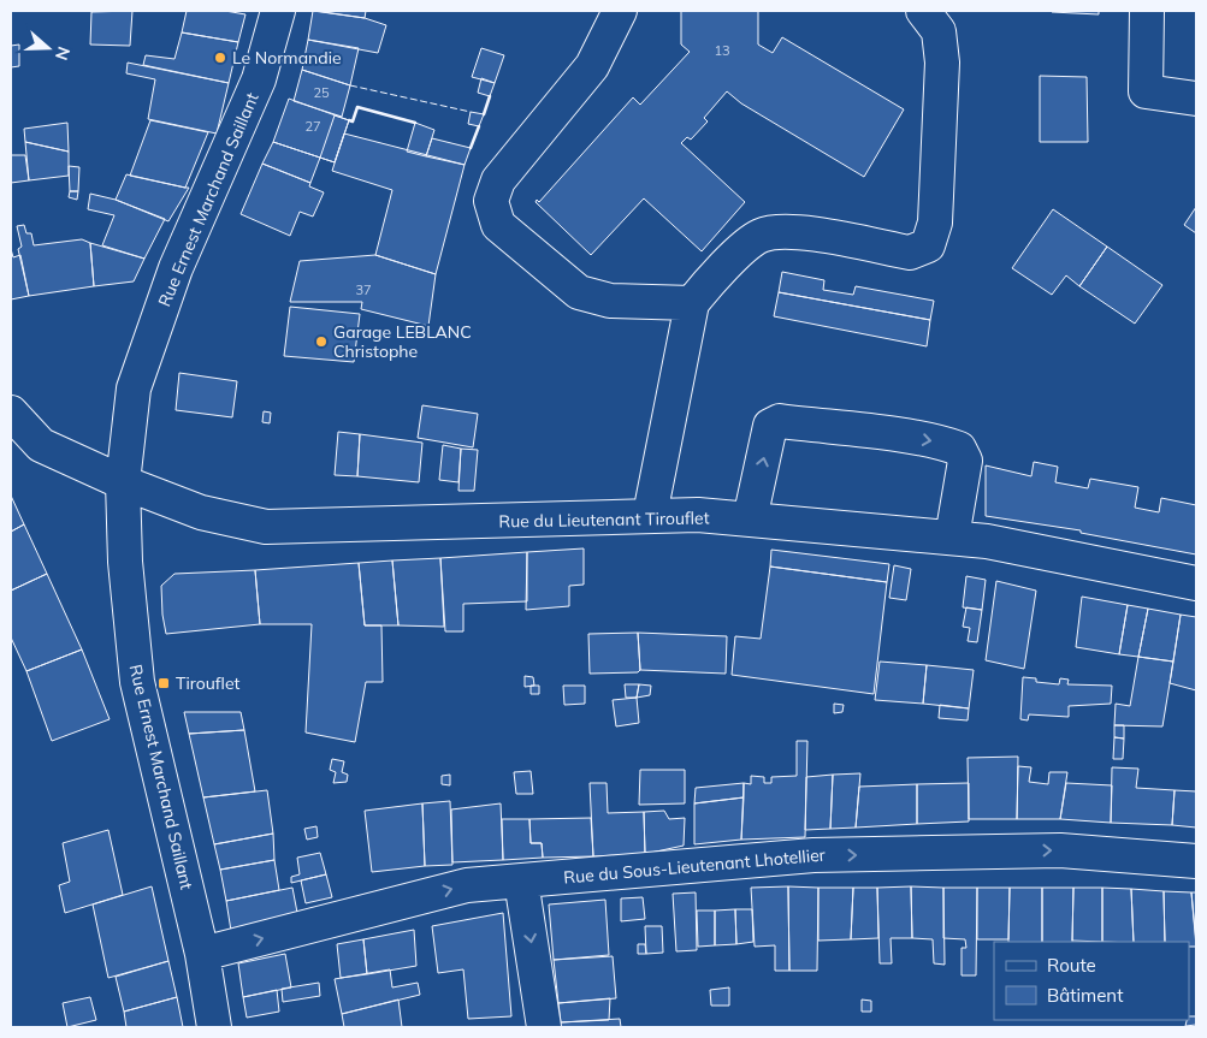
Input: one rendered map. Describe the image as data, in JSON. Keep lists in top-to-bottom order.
{
  "streets": {
    "street": ["Rue Ernest Marchand Saillant", "Rue du Lieutenant Tirouflet", "Rue du Sous-Lieutenant Lhotellier"]
  },
  "crossings": [
    ["Rue Ernest Marchand Saillant", "Rue du Lieutenant Tirouflet"],
    ["Rue Ernest Marchand Saillant", "Rue du Sous-Lieutenant Lhotellier"]
  ],
  "one_way": ["Rue du Sous-Lieutenant Lhotellier"],
  "places": {
    "other": ["Le Normandie", "Garage LEBLANC Christophe"],
    "transit": ["Tirouflet"]
  },
  "house_numbers": [
    "13",
    "25",
    "27",
    "37"
  ],
  "legend": ["Route", "Bâtiment"],
  "north": "right"
}
